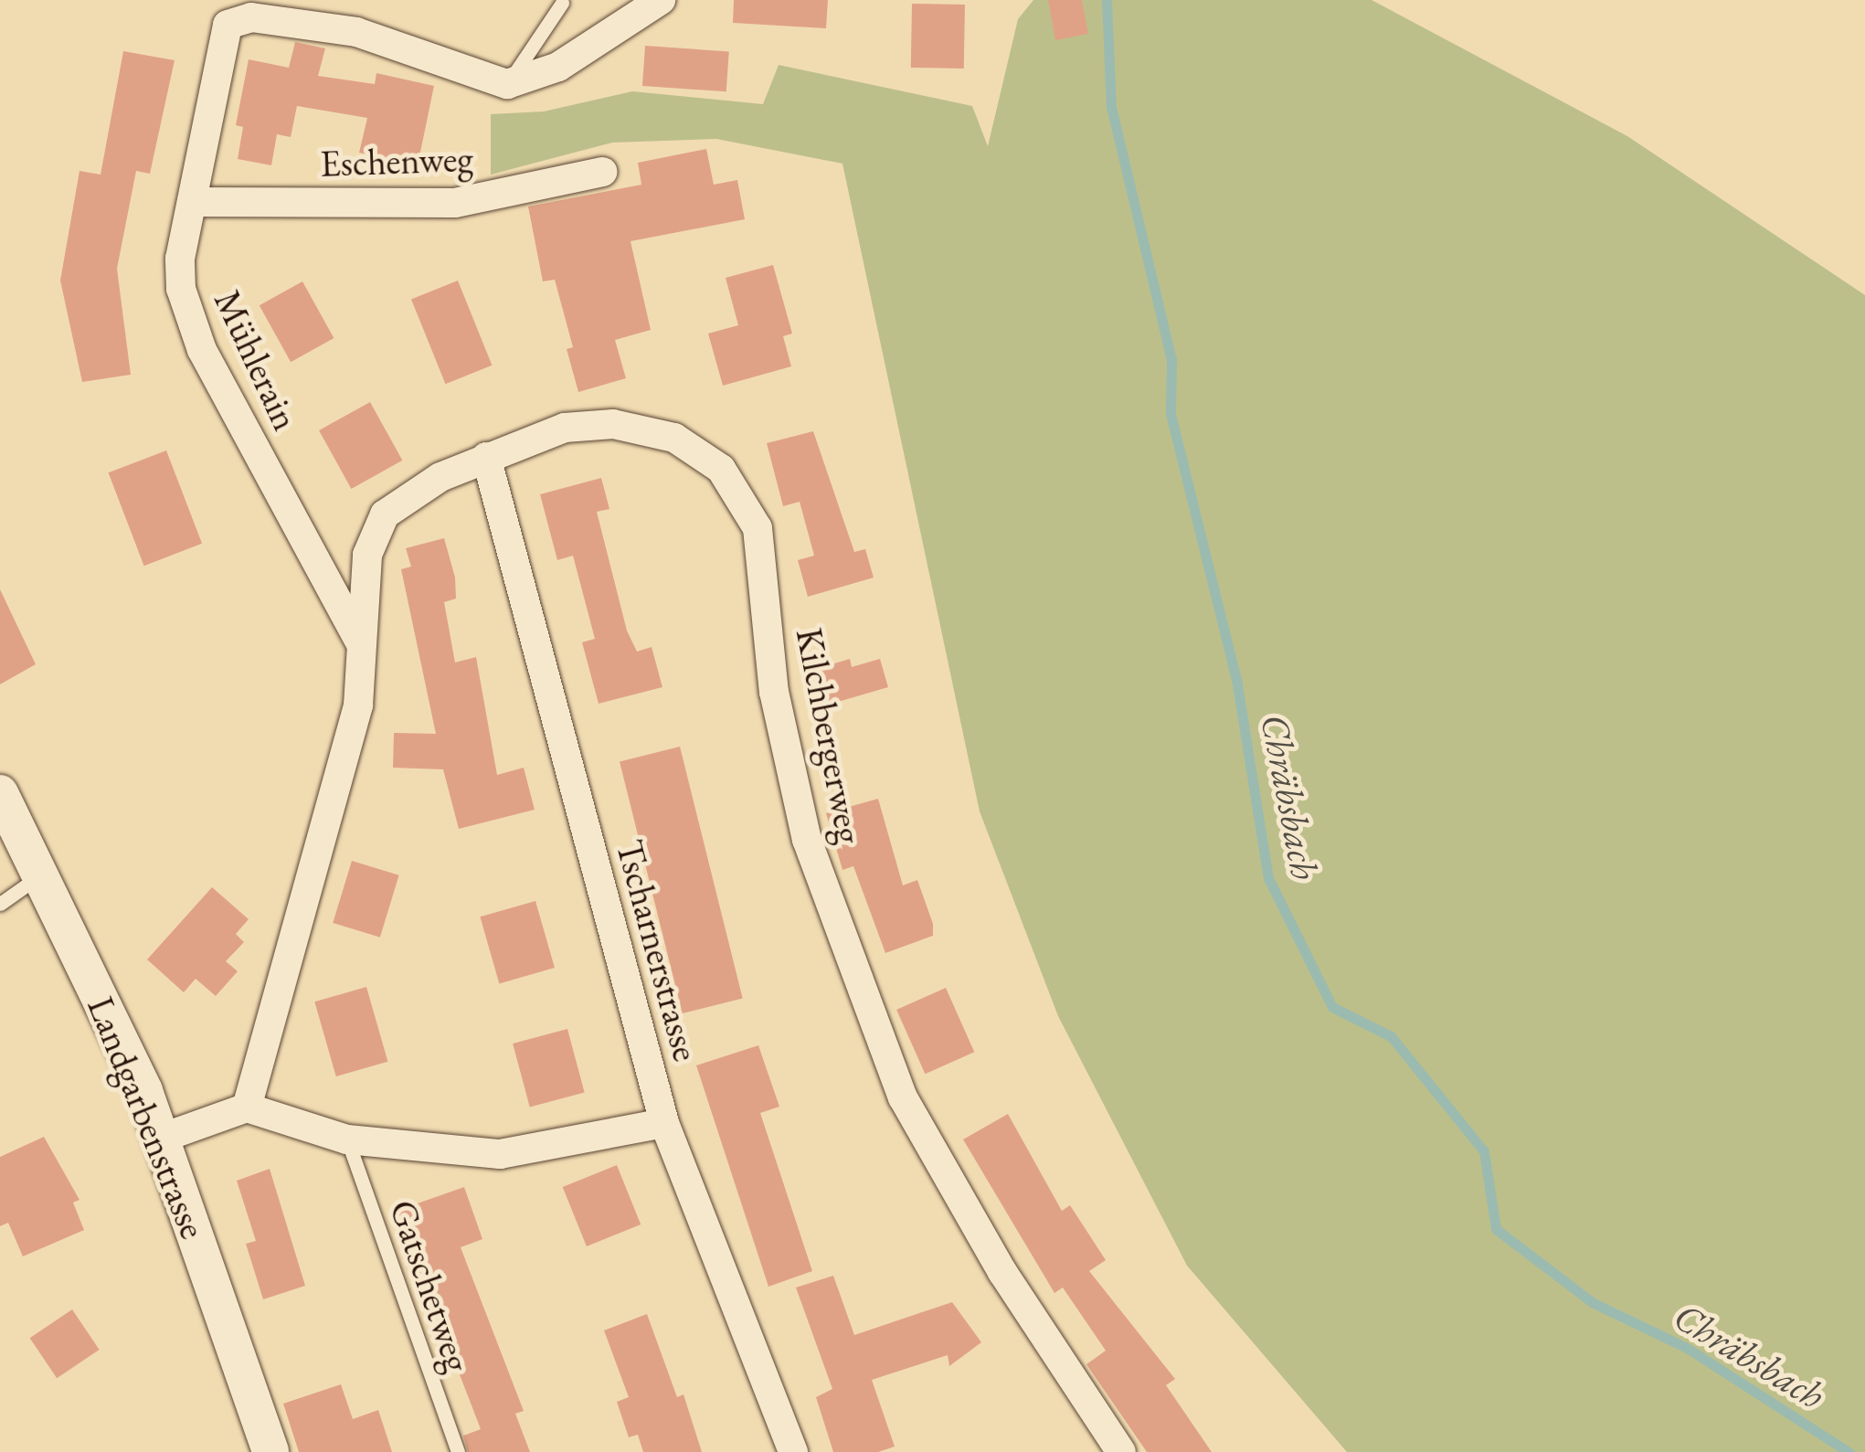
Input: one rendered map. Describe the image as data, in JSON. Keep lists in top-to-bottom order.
{
  "streets": {
    "street": [
      "Eschenweg",
      "Mühlerain",
      "Kilchbergerweg",
      "Tscharnerstrasse",
      "Landgarbenstrasse"
    ],
    "lane": ["Gatschetweg"]
  },
  "crossings": [
    ["Eschenweg", "Mühlerain"],
    ["Mühlerain", "Kilchbergerweg"],
    ["Kilchbergerweg", "Tscharnerstrasse"]
  ],
  "water": ["Chräbsbach"]
}
